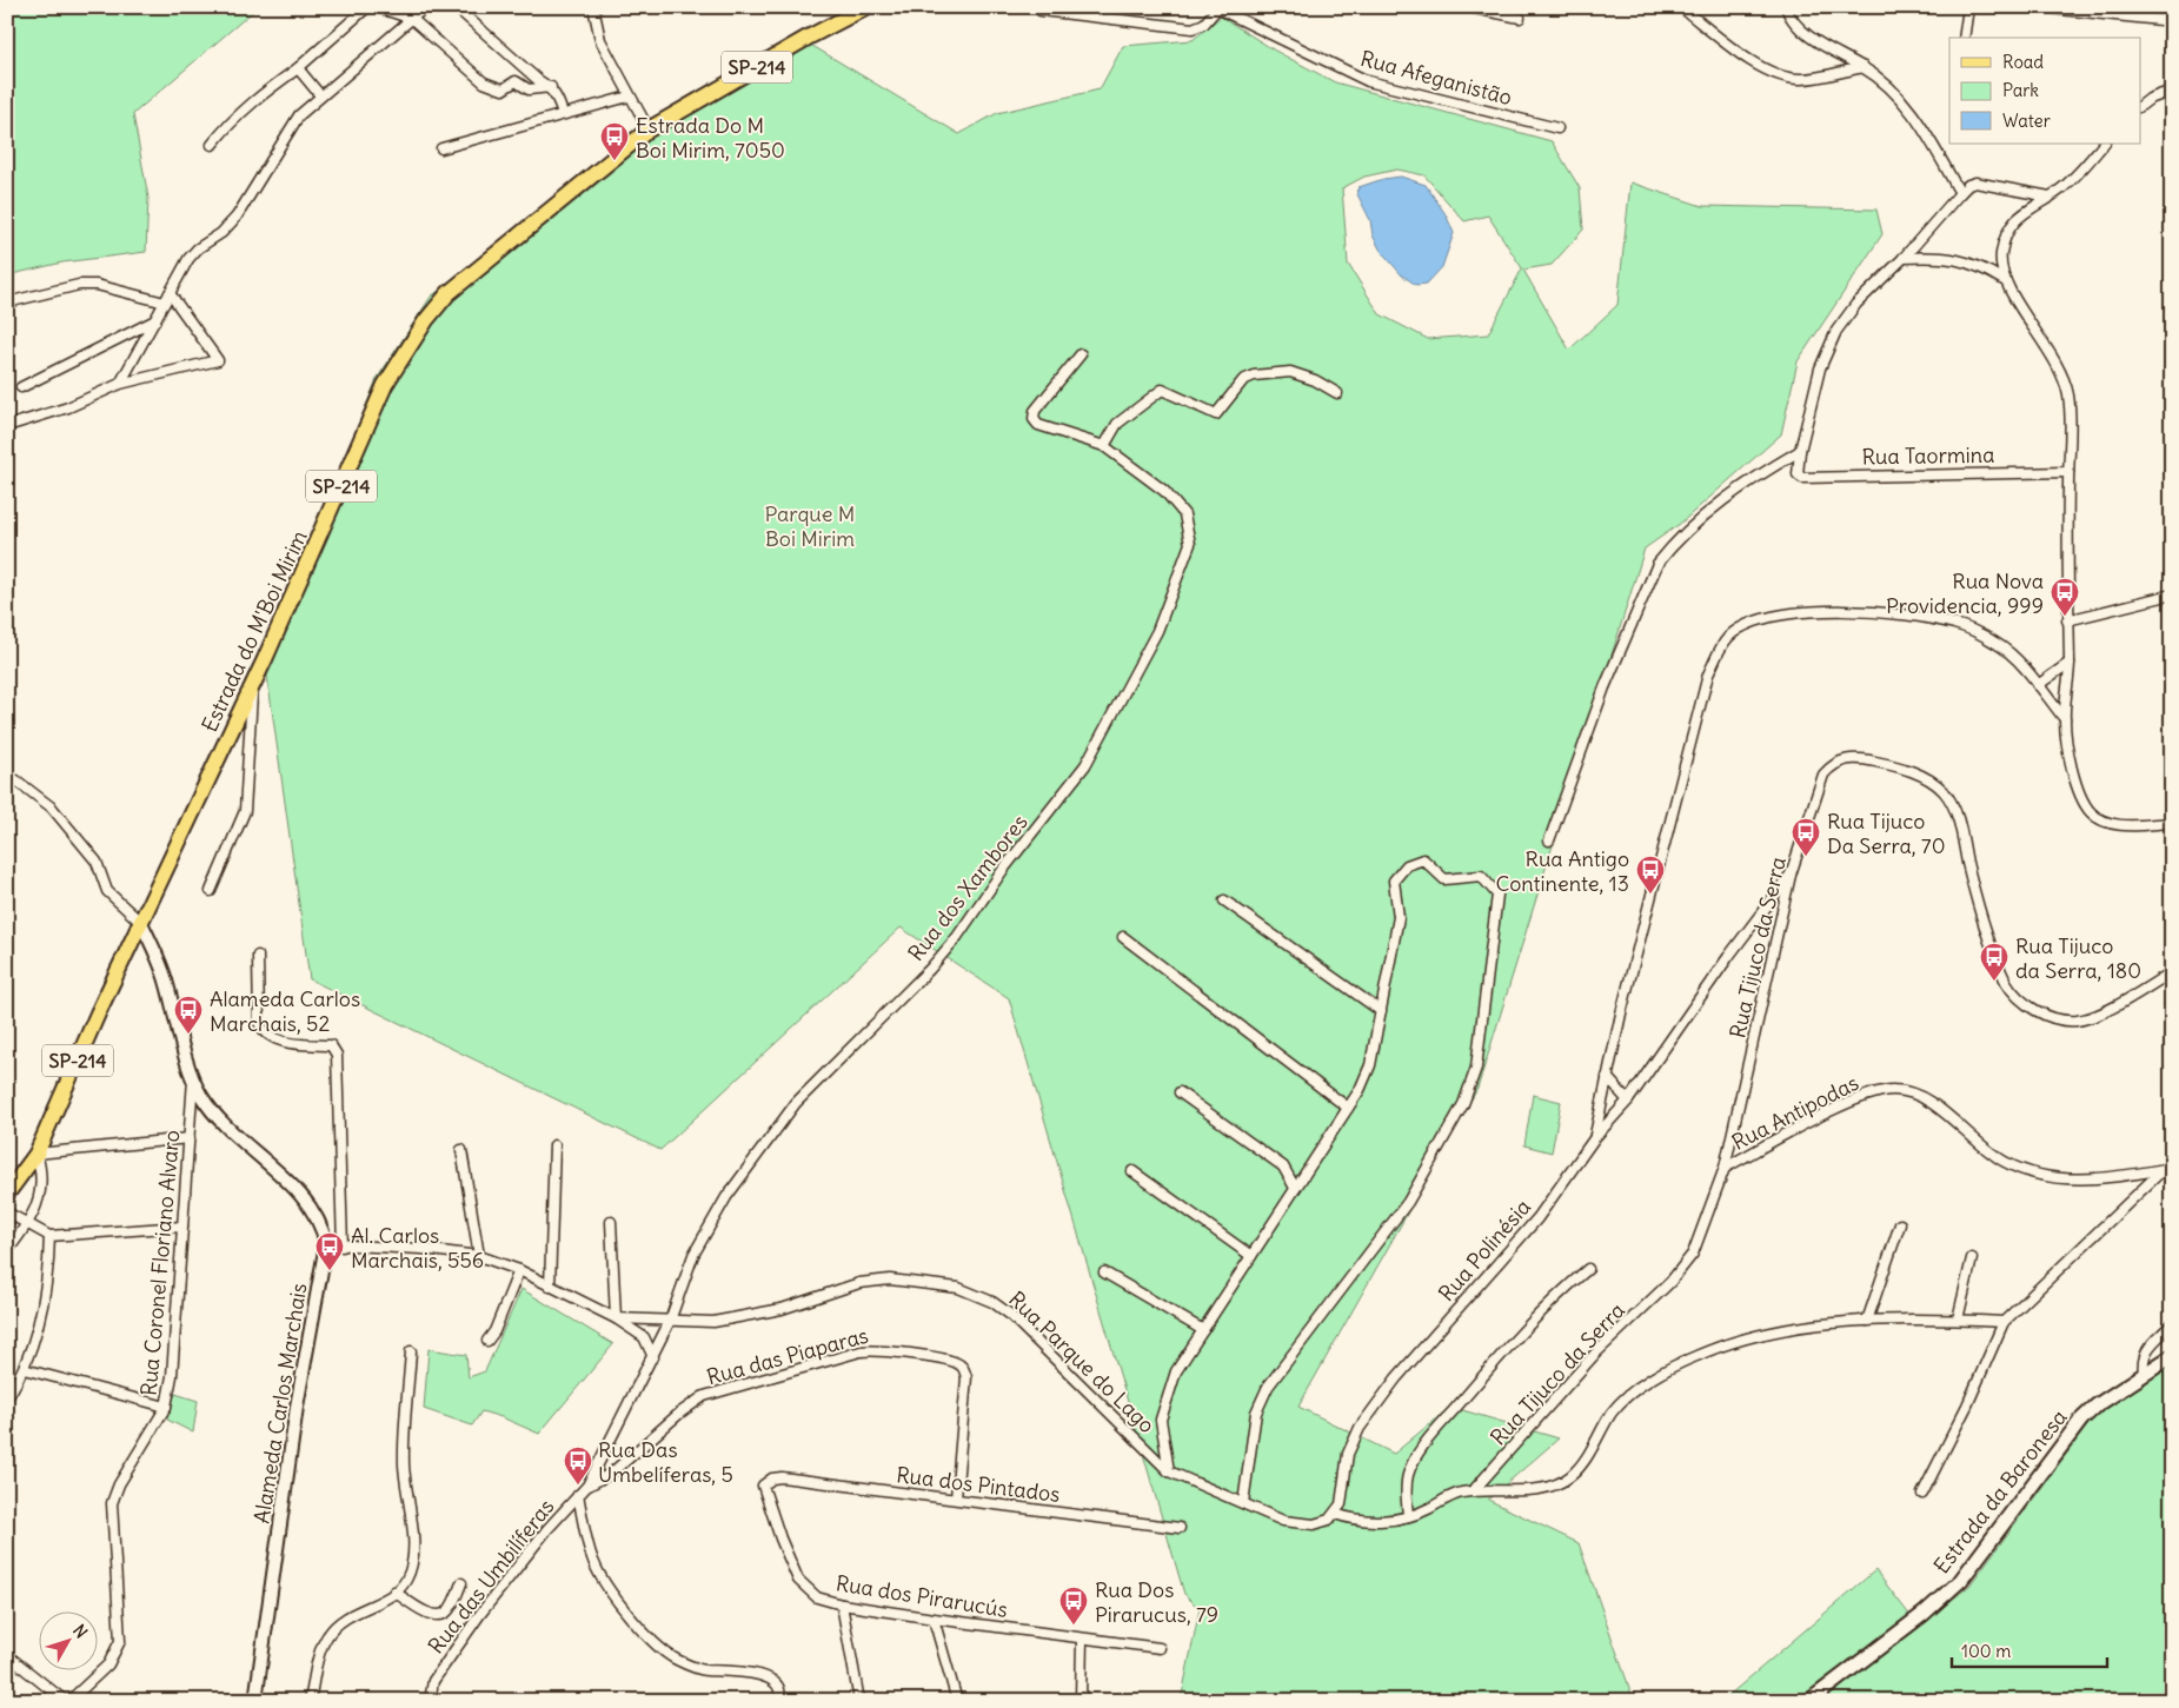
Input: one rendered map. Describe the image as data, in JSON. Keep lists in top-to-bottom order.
{
  "streets": {
    "main road": ["SP-214", "Estrada do M'Boi Mirim", "Estrada da Baronesa"],
    "street": [
      "Rua Afeganistão",
      "Rua Taormina",
      "Rua dos Xambores",
      "Rua Tijuco da Serra",
      "Rua Antipodas",
      "Rua Polinésia",
      "Rua Coronel Floriano Alvaro",
      "Rua das Piaparas",
      "Rua Parque do Lago",
      "Alameda Carlos Marchais",
      "Rua dos Pintados",
      "Rua das Umbilíferas",
      "Rua dos Pirarucús"
    ]
  },
  "crossings": [
    ["Estrada do M'Boi Mirim", "Alameda Carlos Marchais"],
    ["Rua dos Xambores", "Rua Parque do Lago"],
    ["Rua dos Xambores", "Rua das Umbilíferas"],
    ["Rua Tijuco da Serra", "Rua Antipodas"],
    ["Rua Tijuco da Serra", "Rua Polinésia"],
    ["Rua Coronel Floriano Alvaro", "Alameda Carlos Marchais"],
    ["Rua das Piaparas", "Rua dos Pintados"],
    ["Rua das Piaparas", "Rua das Umbilíferas"],
    ["Rua Parque do Lago", "Alameda Carlos Marchais"],
    ["Rua Parque do Lago", "Rua das Umbilíferas"],
    ["Rua dos Pintados", "Rua dos Pirarucús"]
  ],
  "parks": ["Parque M Boi Mirim"],
  "places": {
    "bus stop": [
      "Estrada Do M Boi Mirim, 7050",
      "Rua Nova Providencia, 999",
      "Rua Tijuco Da Serra, 70",
      "Rua Antigo Continente, 13",
      "Rua Tijuco da Serra, 180",
      "Alameda Carlos Marchais, 52",
      "Al. Carlos Marchais, 556",
      "Rua Das Umbelíferas, 5",
      "Rua Dos Pirarucus, 79"
    ]
  },
  "legend": ["Road", "Park", "Water"],
  "scale_bar": "100 m",
  "north": "top right"
}
